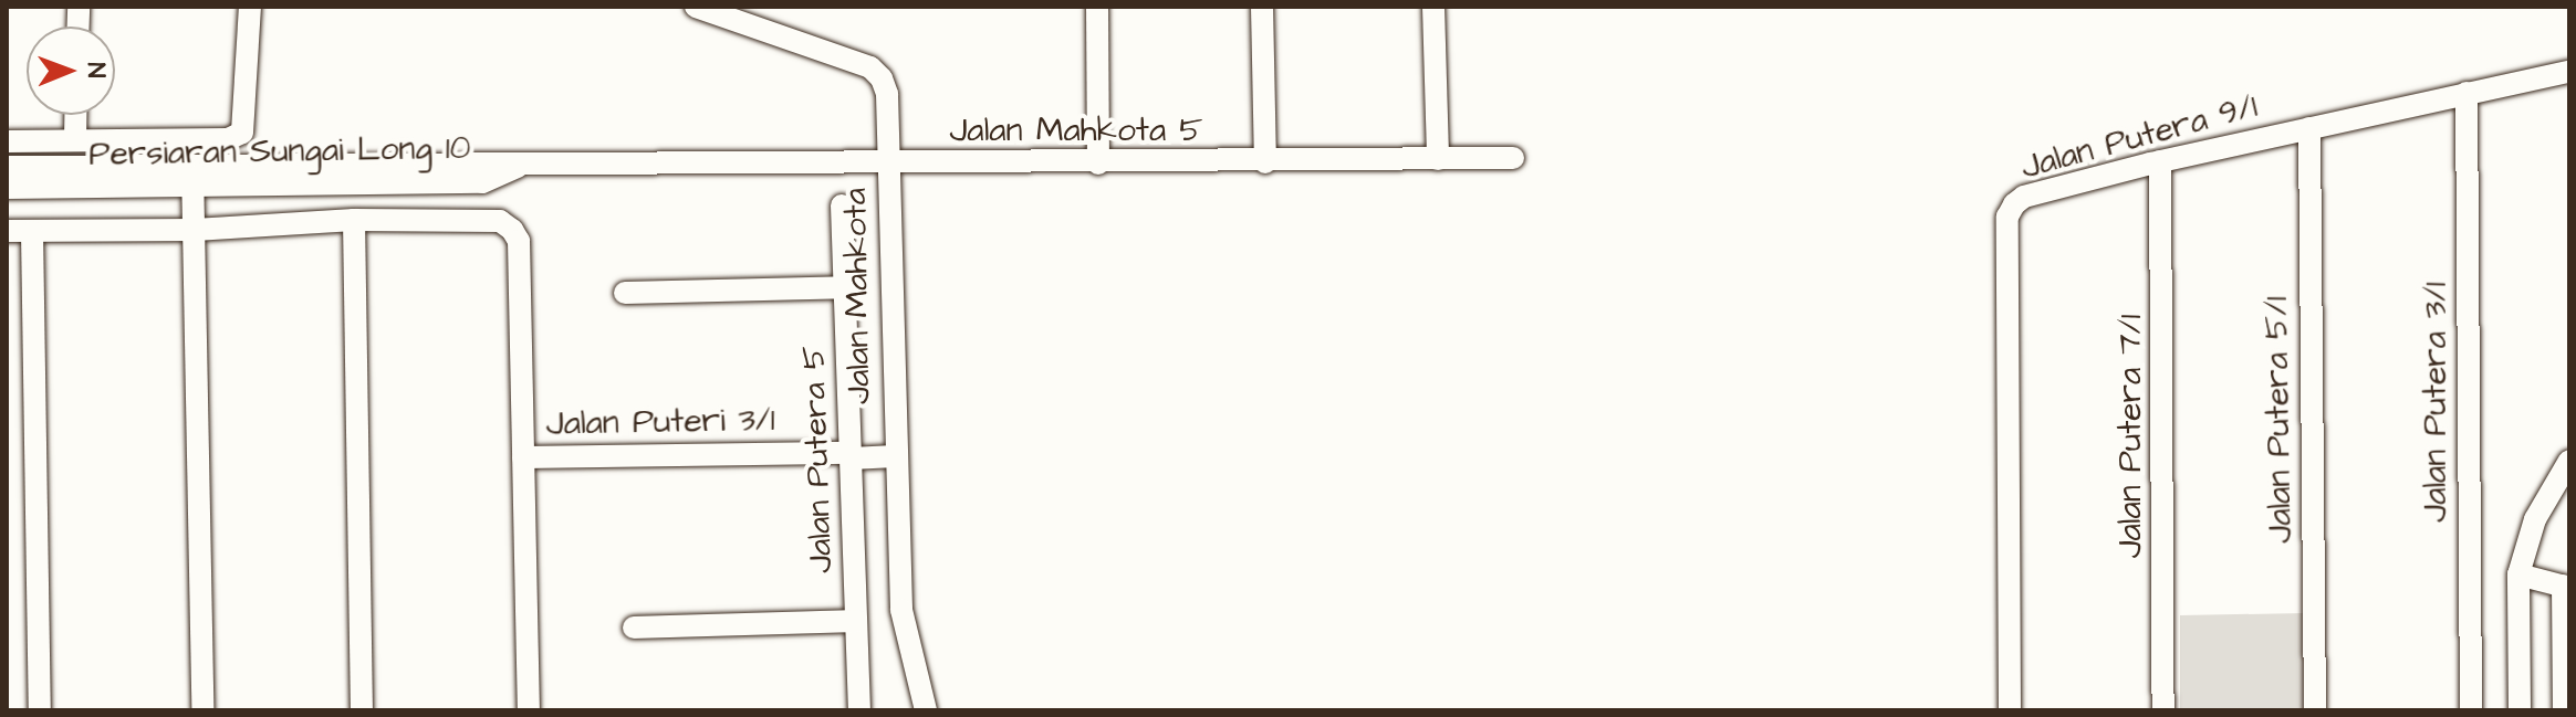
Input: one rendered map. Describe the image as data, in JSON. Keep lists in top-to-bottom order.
{
  "streets": {
    "street": [
      "Jalan Mahkota 5",
      "Jalan Putera 9/1",
      "Persiaran Sungai Long 10",
      "Jalan Mahkota",
      "Jalan Putera 3/1",
      "Jalan Putera 5/1",
      "Jalan Puteri 3/1",
      "Jalan Putera 7/1",
      "Jalan Putera 5"
    ]
  },
  "crossings": [
    ["Jalan Mahkota 5", "Persiaran Sungai Long 10"],
    ["Jalan Mahkota 5", "Jalan Mahkota"],
    ["Jalan Putera 9/1", "Jalan Putera 3/1"],
    ["Jalan Putera 9/1", "Jalan Putera 5/1"],
    ["Jalan Putera 9/1", "Jalan Putera 7/1"],
    ["Jalan Mahkota", "Jalan Puteri 3/1"],
    ["Jalan Puteri 3/1", "Jalan Putera 5"]
  ],
  "north": "right"
}
